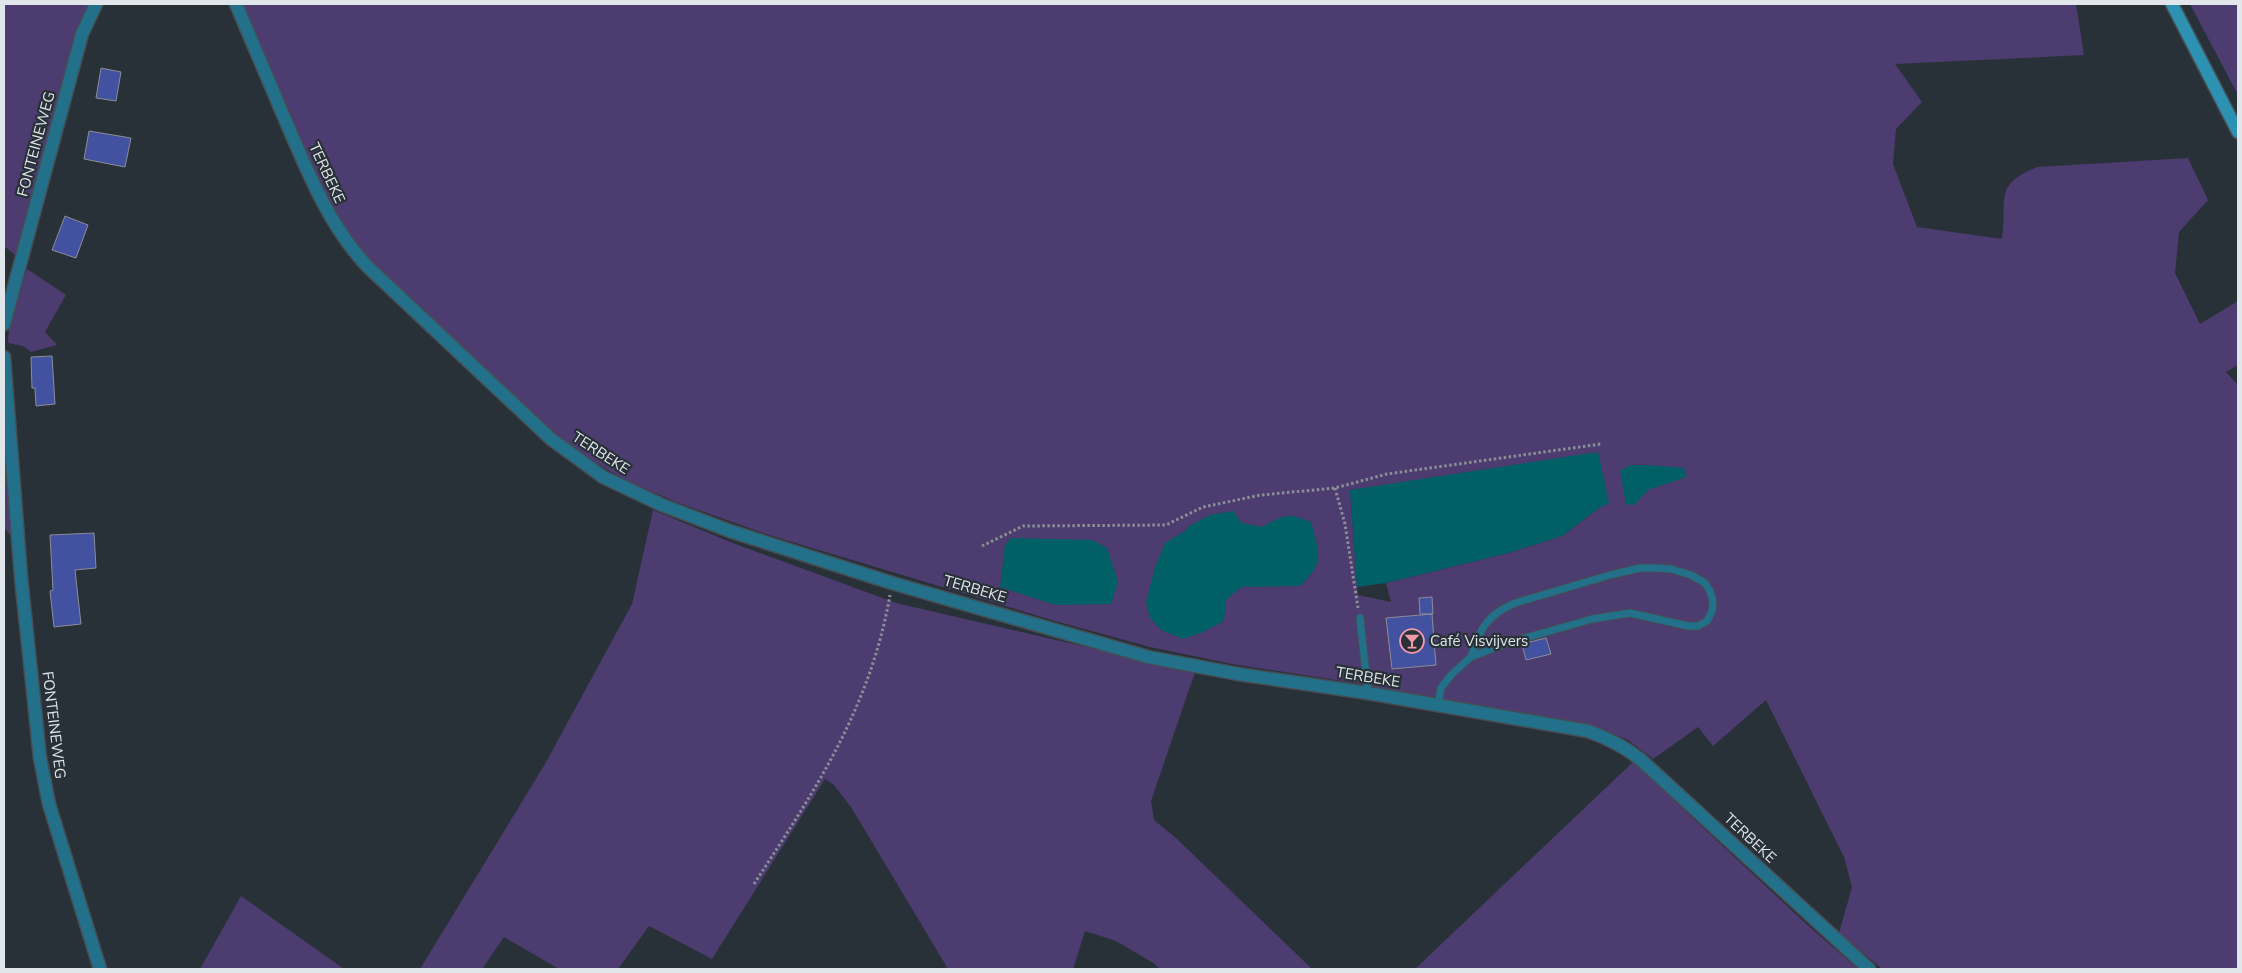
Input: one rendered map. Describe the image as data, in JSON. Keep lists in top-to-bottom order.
{
  "streets": {
    "street": ["FONTEINEWEG", "TERBEKE"]
  },
  "places": {
    "bar": ["Café Visvijvers"]
  }
}
